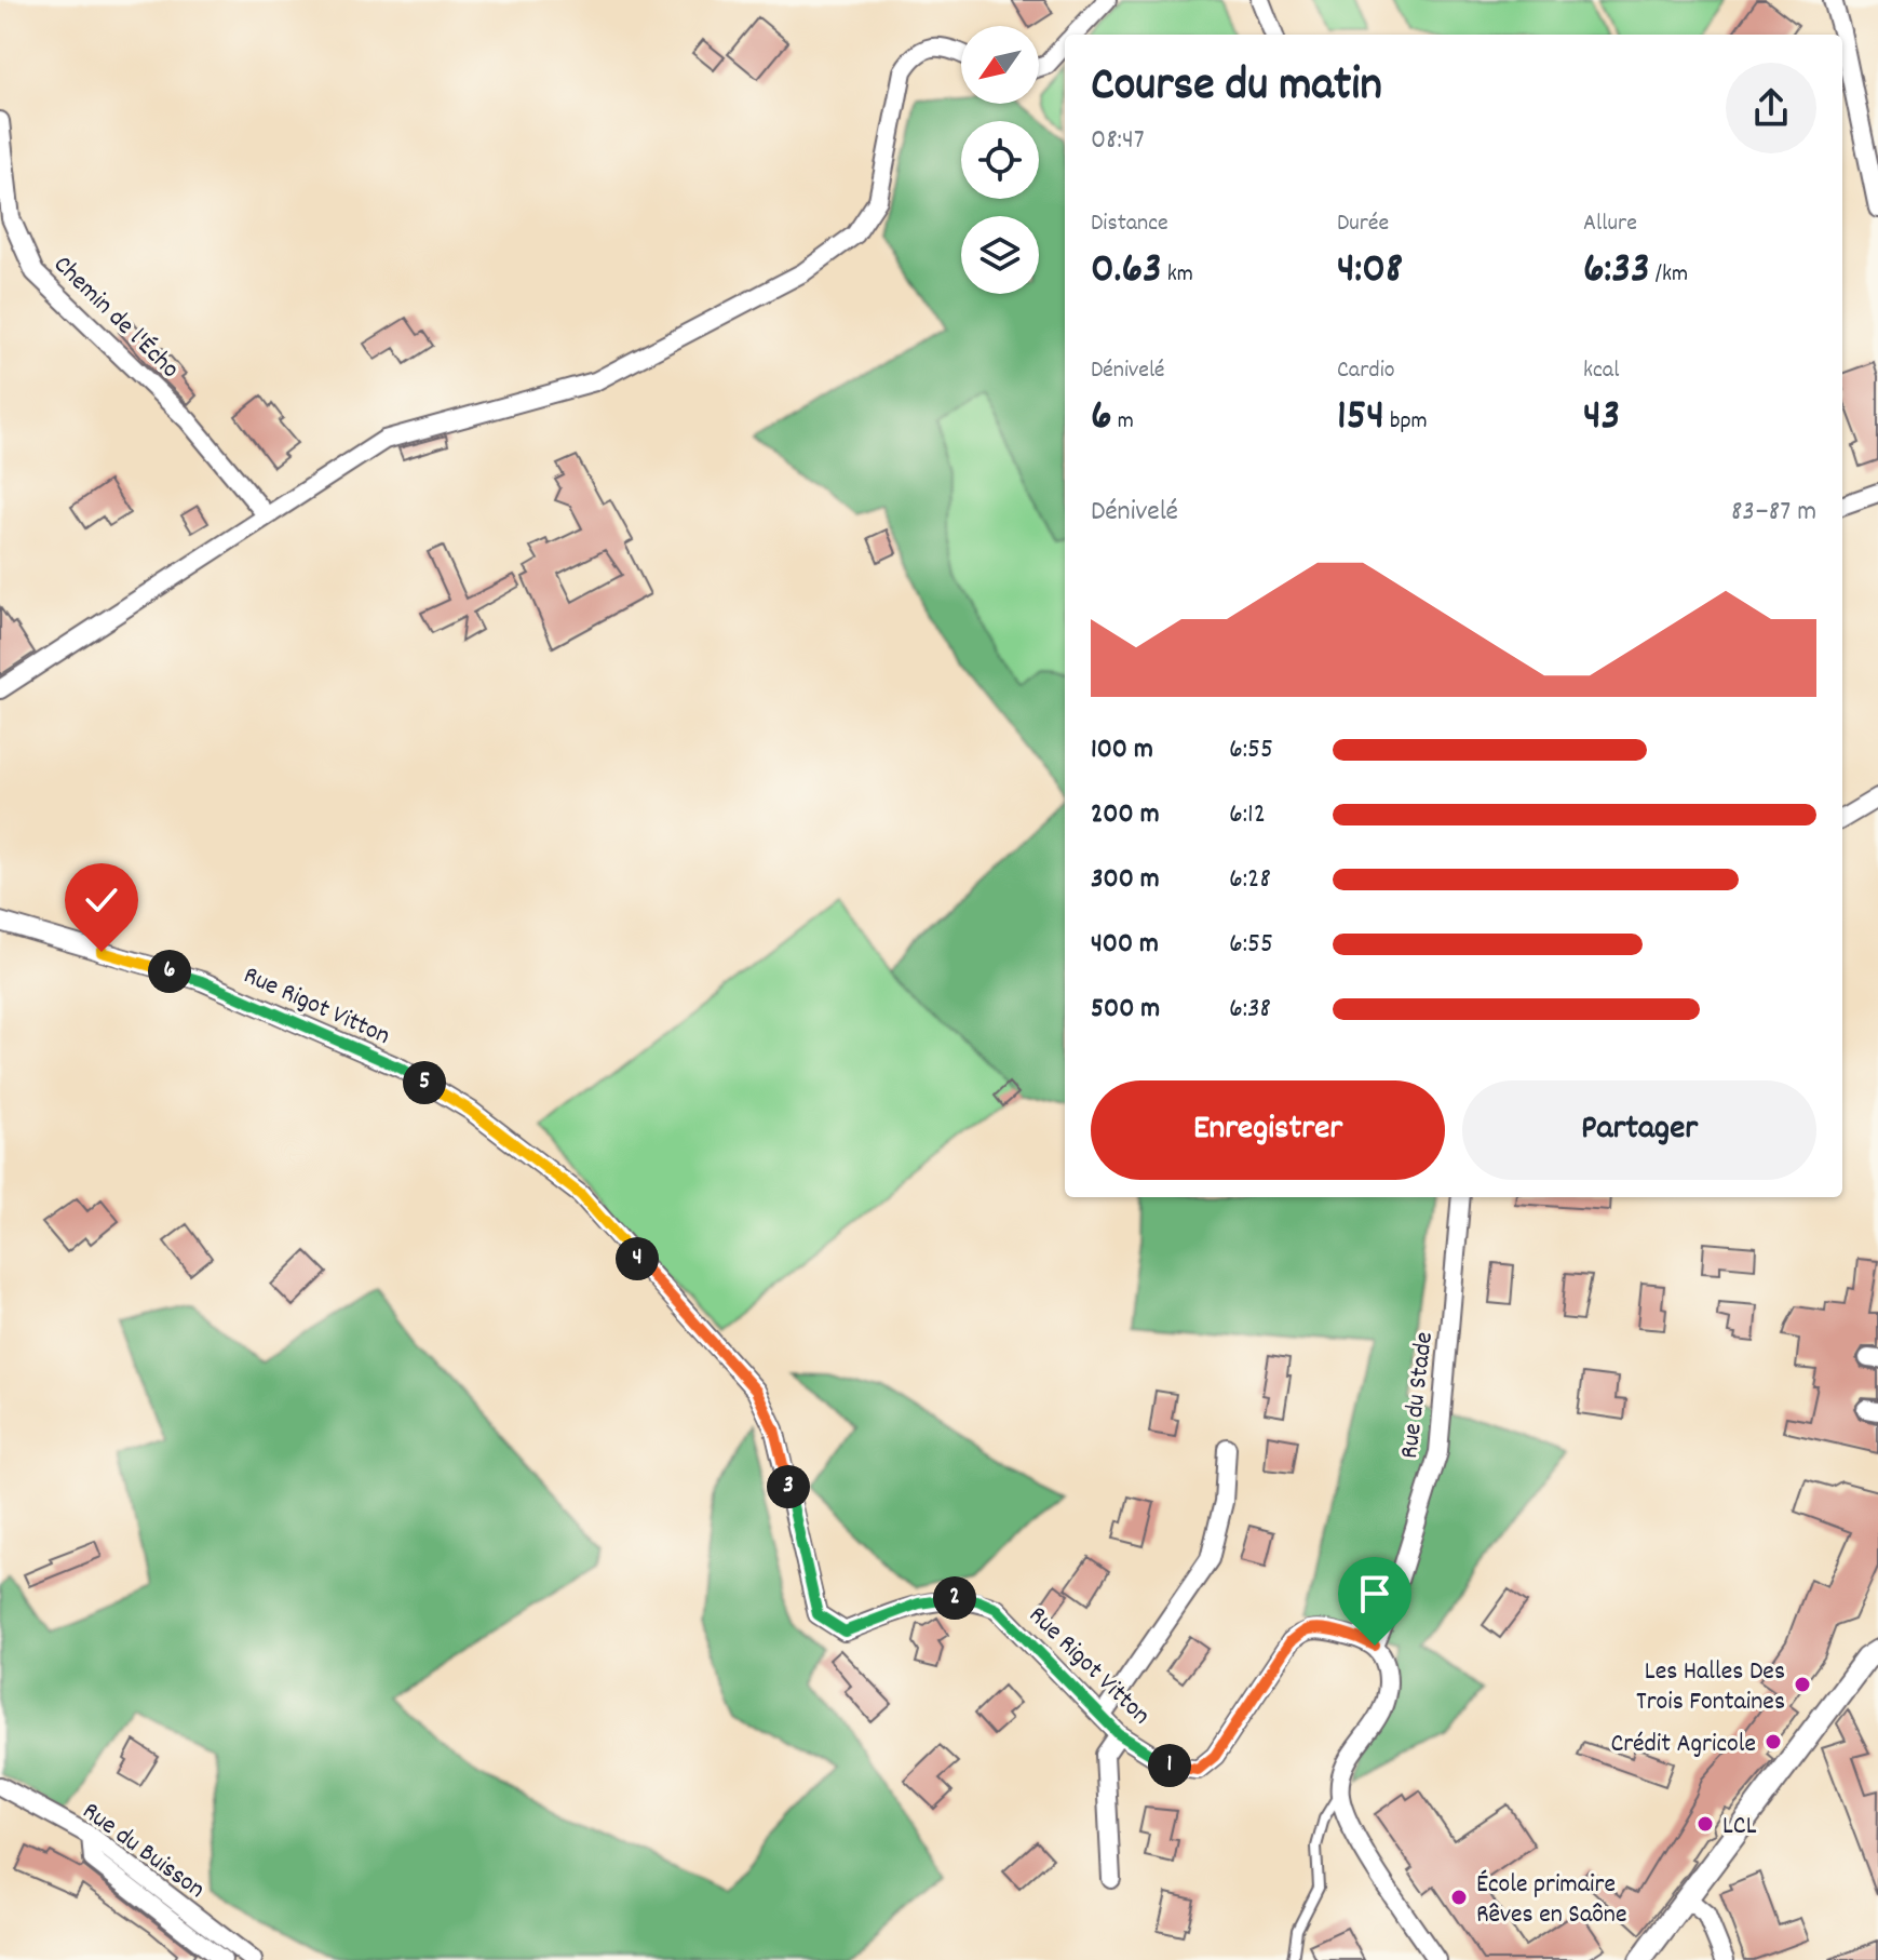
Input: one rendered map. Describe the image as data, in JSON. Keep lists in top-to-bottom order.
{
  "streets": {
    "street": [
      "Chemin de l'Écho",
      "Rue Rigot Vitton",
      "Rue du Stade",
      "Rue du Buisson"
    ]
  },
  "crossings": [
    ["Rue Rigot Vitton", "Rue du Stade"]
  ],
  "places": [
    "Les Halles Des Trois Fontaines",
    "Crédit Agricole",
    "LCL",
    "École primaire Rêves en Saône"
  ],
  "north": "bottom left",
  "page": {
    "heading": ["Course du matin", "08:47"],
    "stats": [
      ["Distance", "0.63 km"],
      ["Durée", "4:08"],
      ["Allure", "6:33 /km"],
      ["Dénivelé", "6 m"],
      ["Cardio", "154 bpm"],
      ["kcal", "43"]
    ],
    "chart": ["Dénivelé", "83–87 m"],
    "list": [
      {
        "name": "100 m",
        "note": "6:55"
      },
      {
        "name": "200 m",
        "note": "6:12"
      },
      {
        "name": "300 m",
        "note": "6:28"
      },
      {
        "name": "400 m",
        "note": "6:55"
      },
      {
        "name": "500 m",
        "note": "6:38"
      }
    ],
    "pins": [
      "6",
      "5",
      "4",
      "3",
      "2",
      "1"
    ],
    "buttons": ["Enregistrer", "Partager"]
  }
}
